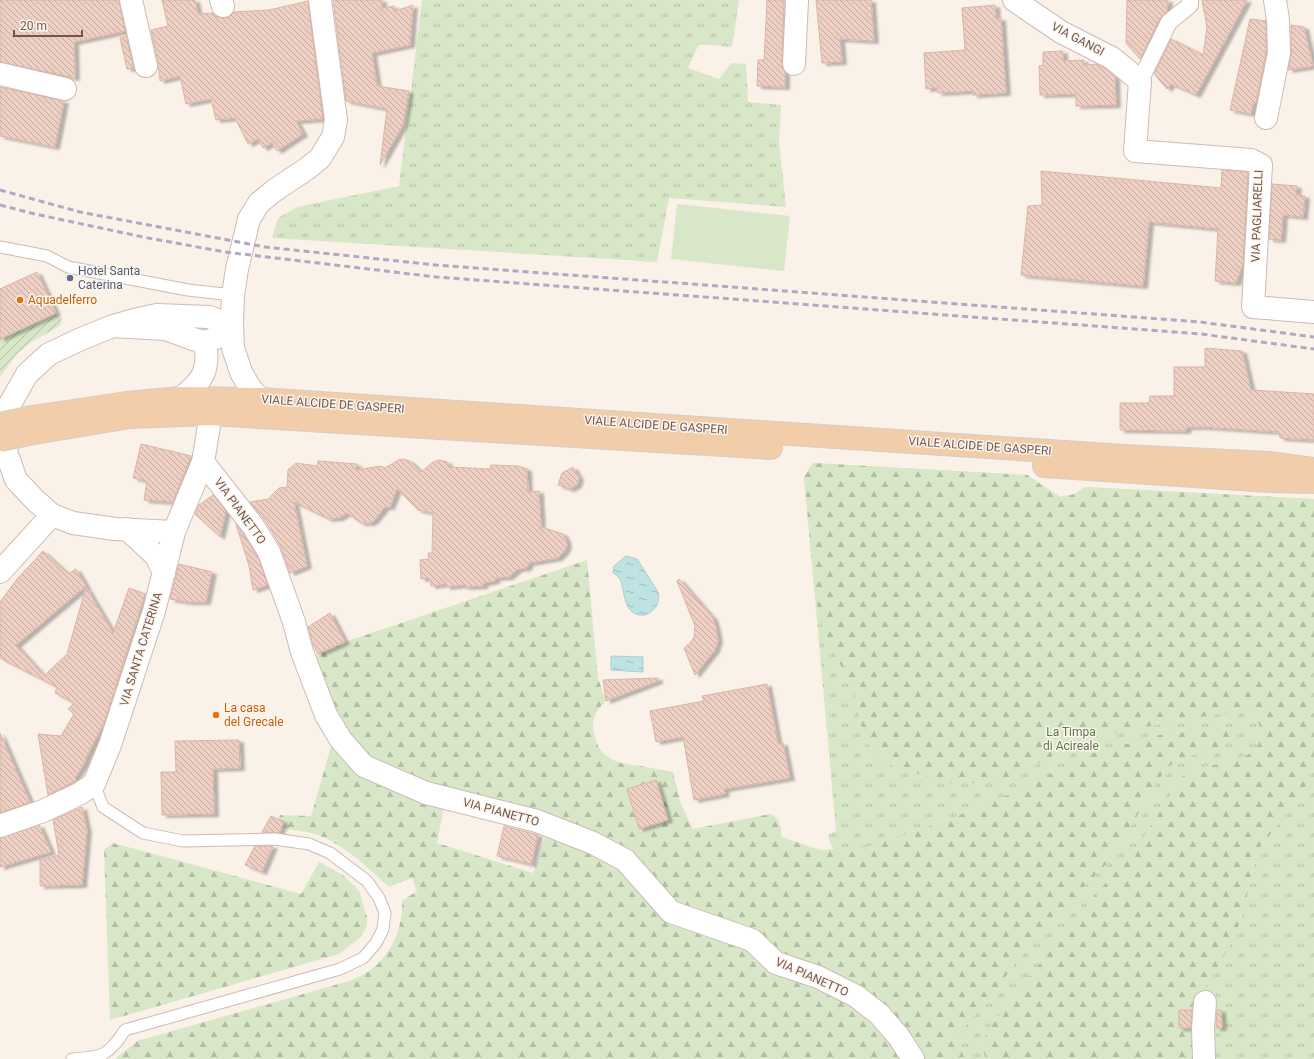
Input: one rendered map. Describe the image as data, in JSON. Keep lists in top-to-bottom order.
{
  "streets": {
    "main road": ["VIALE ALCIDE DE GASPERI"],
    "street": [
      "VIA GANGI",
      "VIA PAGLIARELLI",
      "VIA PIANETTO",
      "VIA SANTA CATERINA"
    ]
  },
  "crossings": [
    ["VIA GANGI", "VIA PAGLIARELLI"],
    ["VIALE ALCIDE DE GASPERI", "VIA SANTA CATERINA"],
    ["VIA PIANETTO", "VIA SANTA CATERINA"]
  ],
  "parks": ["La Timpa di Acireale"],
  "places": ["Hotel Santa Caterina", "Aquadelferro", "La casa del Grecale"],
  "scale_bar": "20 m"
}
